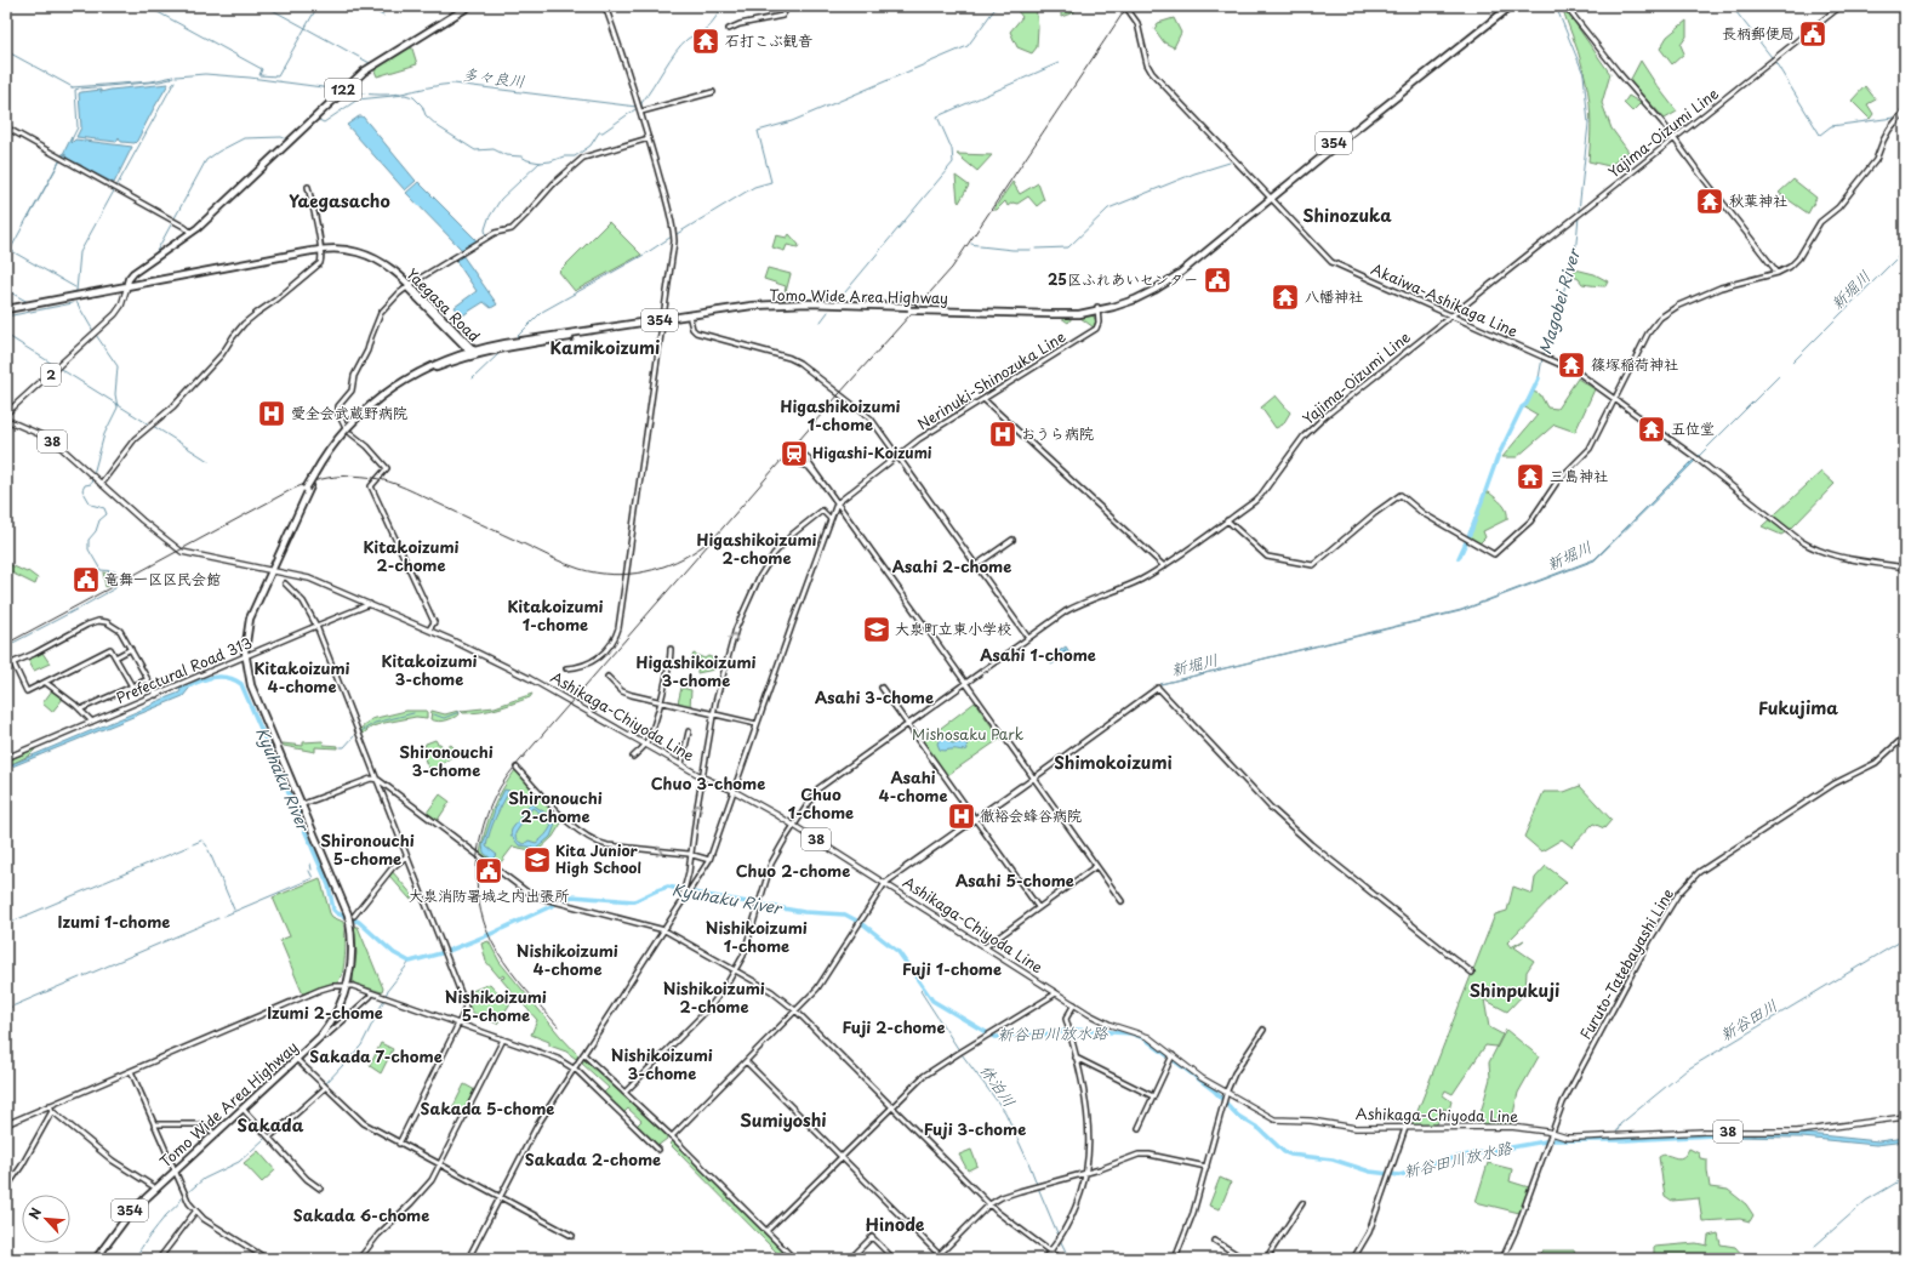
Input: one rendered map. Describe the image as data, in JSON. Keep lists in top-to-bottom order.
{
  "streets": {
    "highway": [
      "122",
      "354",
      "Tomo Wide Area Highway",
      "Yaegasa Road"
    ],
    "main road": ["2", "38", "Ashikaga-Chiyoda Line"],
    "street": [
      "Yajima-Oizumi Line",
      "Akaiwa-Ashikaga Line",
      "Nerinuki-Shinozuka Line",
      "Prefectural Road 313",
      "Furuto-Tatebayashi Line"
    ]
  },
  "crossings": [
    ["122", "Yaegasa Road"],
    ["122", "2"],
    ["Yajima-Oizumi Line", "Akaiwa-Ashikaga Line"],
    ["Yajima-Oizumi Line", "Ashikaga-Chiyoda Line"],
    ["Tomo Wide Area Highway", "Akaiwa-Ashikaga Line"],
    ["Tomo Wide Area Highway", "Yaegasa Road"],
    ["Tomo Wide Area Highway", "Nerinuki-Shinozuka Line"],
    ["Tomo Wide Area Highway", "Prefectural Road 313"],
    ["Tomo Wide Area Highway", "Ashikaga-Chiyoda Line"],
    ["Yaegasa Road", "2"],
    ["Prefectural Road 313", "Ashikaga-Chiyoda Line"],
    ["Ashikaga-Chiyoda Line", "Furuto-Tatebayashi Line"]
  ],
  "districts": [
    "Yaegasacho",
    "Shinozuka",
    "Kamikoizumi",
    "Higashikoizumi 1-chome",
    "Higashikoizumi 2-chome",
    "Kitakoizumi 2-chome",
    "Asahi 2-chome",
    "Kitakoizumi 1-chome",
    "Asahi 1-chome",
    "Kitakoizumi 3-chome",
    "Higashikoizumi 3-chome",
    "Kitakoizumi 4-chome",
    "Asahi 3-chome",
    "Fukujima",
    "Shironouchi 3-chome",
    "Shimokoizumi",
    "Asahi 4-chome",
    "Chuo 3-chome",
    "Chuo 1-chome",
    "Shironouchi 2-chome",
    "Shironouchi 5-chome",
    "Chuo 2-chome",
    "Asahi 5-chome",
    "Izumi 1-chome",
    "Nishikoizumi 1-chome",
    "Nishikoizumi 4-chome",
    "Fuji 1-chome",
    "Nishikoizumi 2-chome",
    "Shinpukuji",
    "Nishikoizumi 5-chome",
    "Izumi 2-chome",
    "Fuji 2-chome",
    "Nishikoizumi 3-chome",
    "Sakada 7-chome",
    "Sakada 5-chome",
    "Sumiyoshi",
    "Sakada",
    "Fuji 3-chome",
    "Sakada 2-chome",
    "Sakada 6-chome",
    "Hinode"
  ],
  "water": [
    "多々良川",
    "新堀川",
    "Magobei River",
    "Kyuhaku River",
    "新谷田川",
    "新谷田川放水路",
    "休泊川"
  ],
  "parks": ["Mishosaku Park"],
  "places": {
    "public building": [
      "長柄郵便局",
      "25区ふれあいセンター",
      "竜舞一区区民会館",
      "大泉消防署城之内出張所"
    ],
    "temple": [
      "石打こぶ観音",
      "秋葉神社",
      "八幡神社",
      "篠塚稲荷神社",
      "五位堂",
      "三島神社"
    ],
    "hospital": ["愛全会武蔵野病院", "おうら病院", "徹裕会蜂谷病院"],
    "station": ["Higashi-Koizumi"],
    "school or university": ["大泉町立東小学校", "Kita Junior High School"]
  },
  "north": "top left"
}
